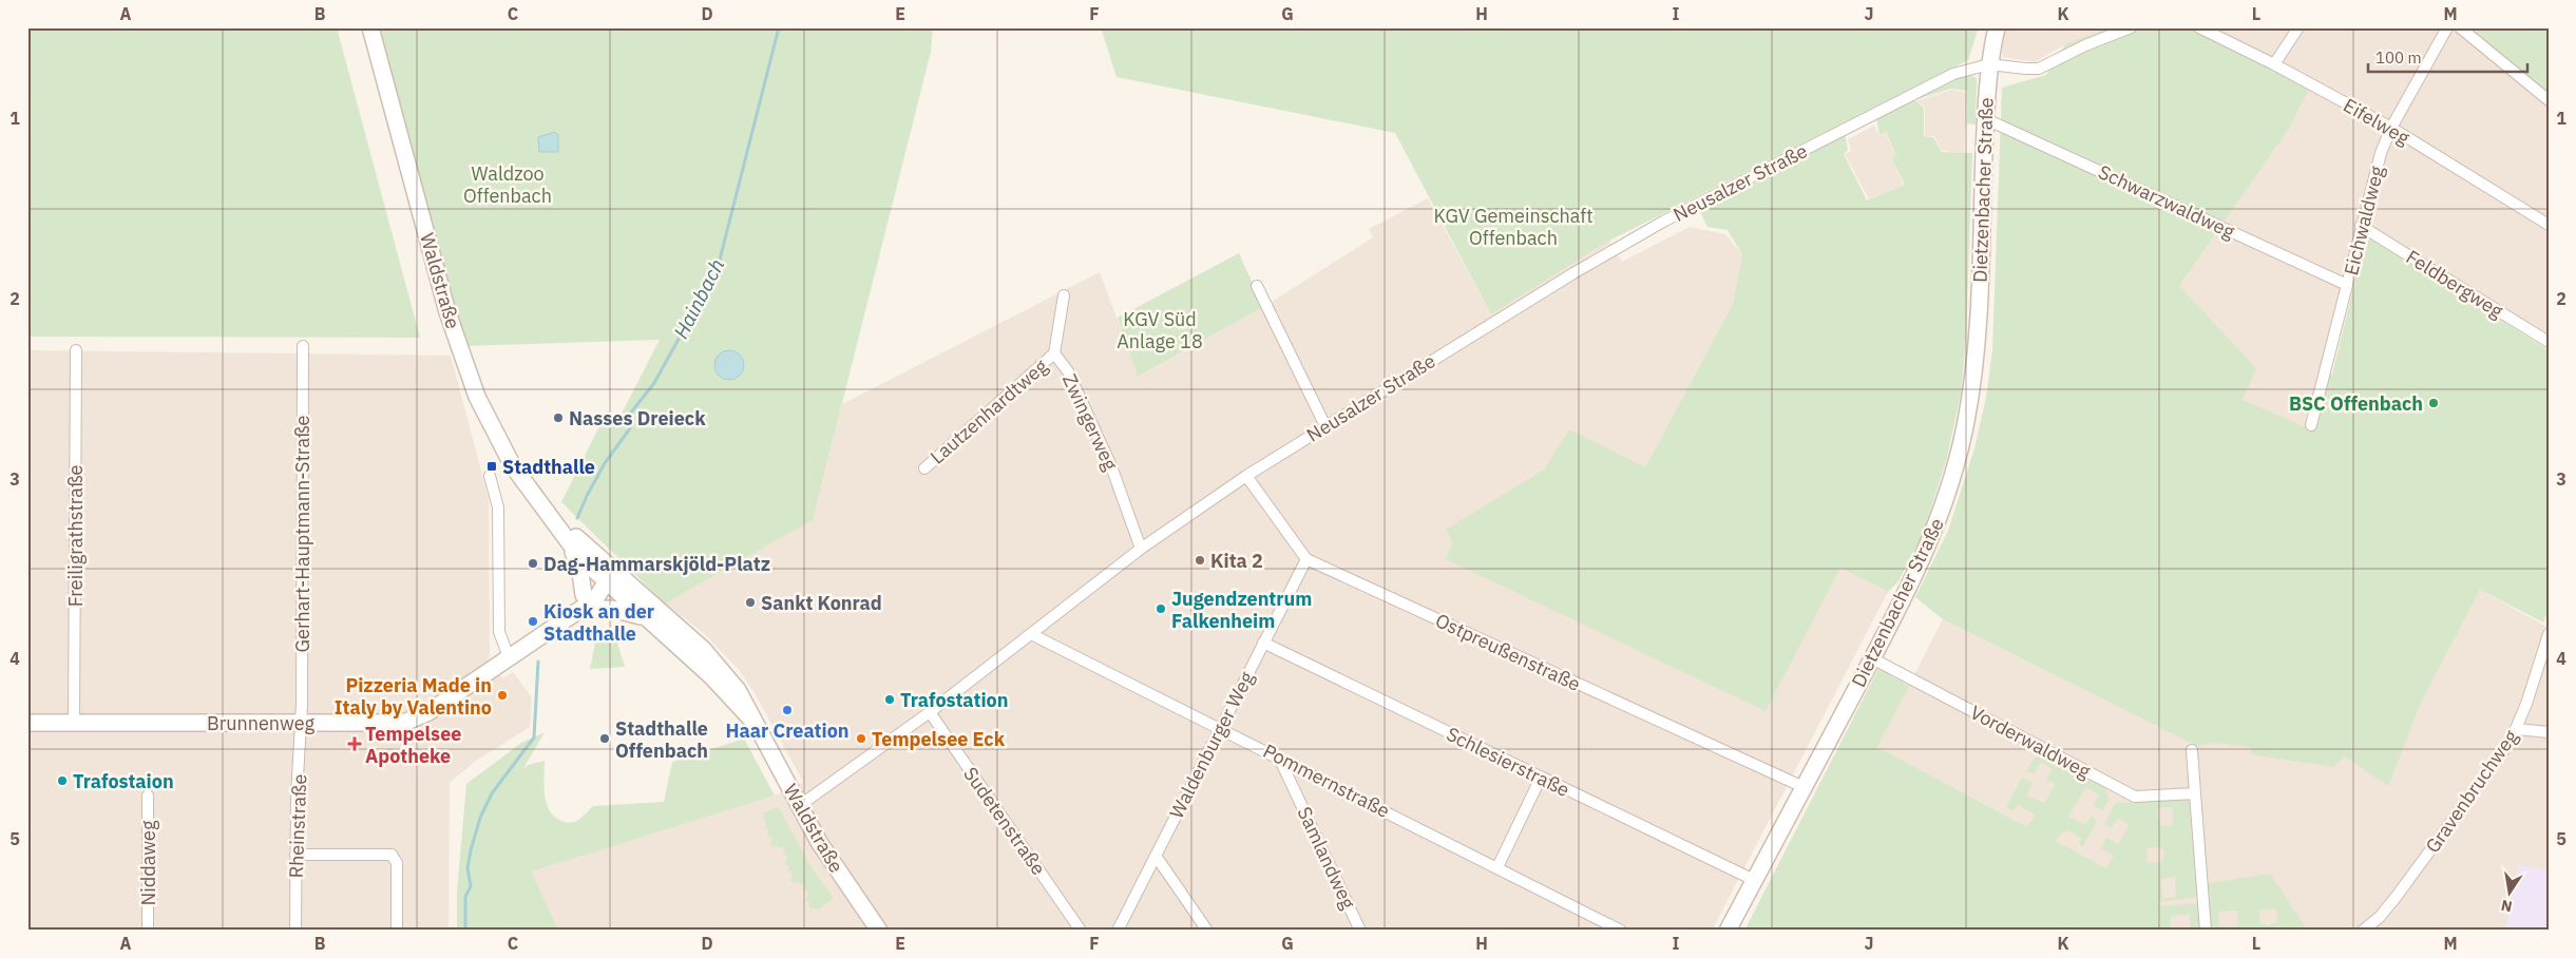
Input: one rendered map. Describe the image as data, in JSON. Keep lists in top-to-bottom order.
{
  "streets": {
    "main road": ["Dietzenbacher Straße", "Waldstraße", "Brunnenweg"],
    "street": [
      "Eifelweg",
      "Neusalzer Straße",
      "Schwarzwaldweg",
      "Eichwaldweg",
      "Feldbergweg",
      "Lautzenhardtweg",
      "Zwingerweg",
      "Gerhart-Hauptmann-Straße",
      "Freiligrathstraße",
      "Ostpreußenstraße",
      "Vorderwaldweg",
      "Waldenburger Weg",
      "Schlesierstraße",
      "Pommernstraße",
      "Gravenbruchweg",
      "Sudetenstraße",
      "Rheinstraße",
      "Samlandweg",
      "Niddaweg"
    ]
  },
  "crossings": [
    ["Eifelweg", "Eichwaldweg"],
    ["Neusalzer Straße", "Dietzenbacher Straße"],
    ["Neusalzer Straße", "Waldstraße"],
    ["Neusalzer Straße", "Zwingerweg"],
    ["Neusalzer Straße", "Ostpreußenstraße"],
    ["Neusalzer Straße", "Pommernstraße"],
    ["Neusalzer Straße", "Sudetenstraße"],
    ["Dietzenbacher Straße", "Schwarzwaldweg"],
    ["Dietzenbacher Straße", "Ostpreußenstraße"],
    ["Dietzenbacher Straße", "Vorderwaldweg"],
    ["Dietzenbacher Straße", "Schlesierstraße"],
    ["Schwarzwaldweg", "Eichwaldweg"],
    ["Eichwaldweg", "Feldbergweg"],
    ["Lautzenhardtweg", "Zwingerweg"],
    ["Gerhart-Hauptmann-Straße", "Brunnenweg"],
    ["Gerhart-Hauptmann-Straße", "Rheinstraße"],
    ["Freiligrathstraße", "Brunnenweg"],
    ["Ostpreußenstraße", "Waldenburger Weg"],
    ["Brunnenweg", "Rheinstraße"],
    ["Waldenburger Weg", "Schlesierstraße"],
    ["Waldenburger Weg", "Pommernstraße"],
    ["Pommernstraße", "Samlandweg"]
  ],
  "water": ["Hainbach"],
  "parks": ["Waldzoo Offenbach", "KGV Gemeinschaft Offenbach", "KGV Süd Anlage 18"],
  "places": {
    "other": [
      "BSC Offenbach",
      "Nasses Dreieck",
      "Kita 2",
      "Dag-Hammarskjöld-Platz",
      "Sankt Konrad",
      "Jugendzentrum Falkenheim",
      "Kiosk an der Stadthalle",
      "Pizzeria Made in Italy by Valentino",
      "Trafostation",
      "Haar Creation",
      "Stadthalle Offenbach",
      "Tempelsee Eck",
      "Trafostaion"
    ],
    "transit": ["Stadthalle"],
    "health": ["Tempelsee Apotheke"]
  },
  "scale_bar": "100 m",
  "north": "bottom",
  "grid": {
    "columns": [
      "A",
      "B",
      "C",
      "D",
      "E",
      "F",
      "G",
      "H",
      "I",
      "J",
      "K",
      "L",
      "M"
    ],
    "rows": [
      "1",
      "2",
      "3",
      "4",
      "5"
    ]
  }
}
